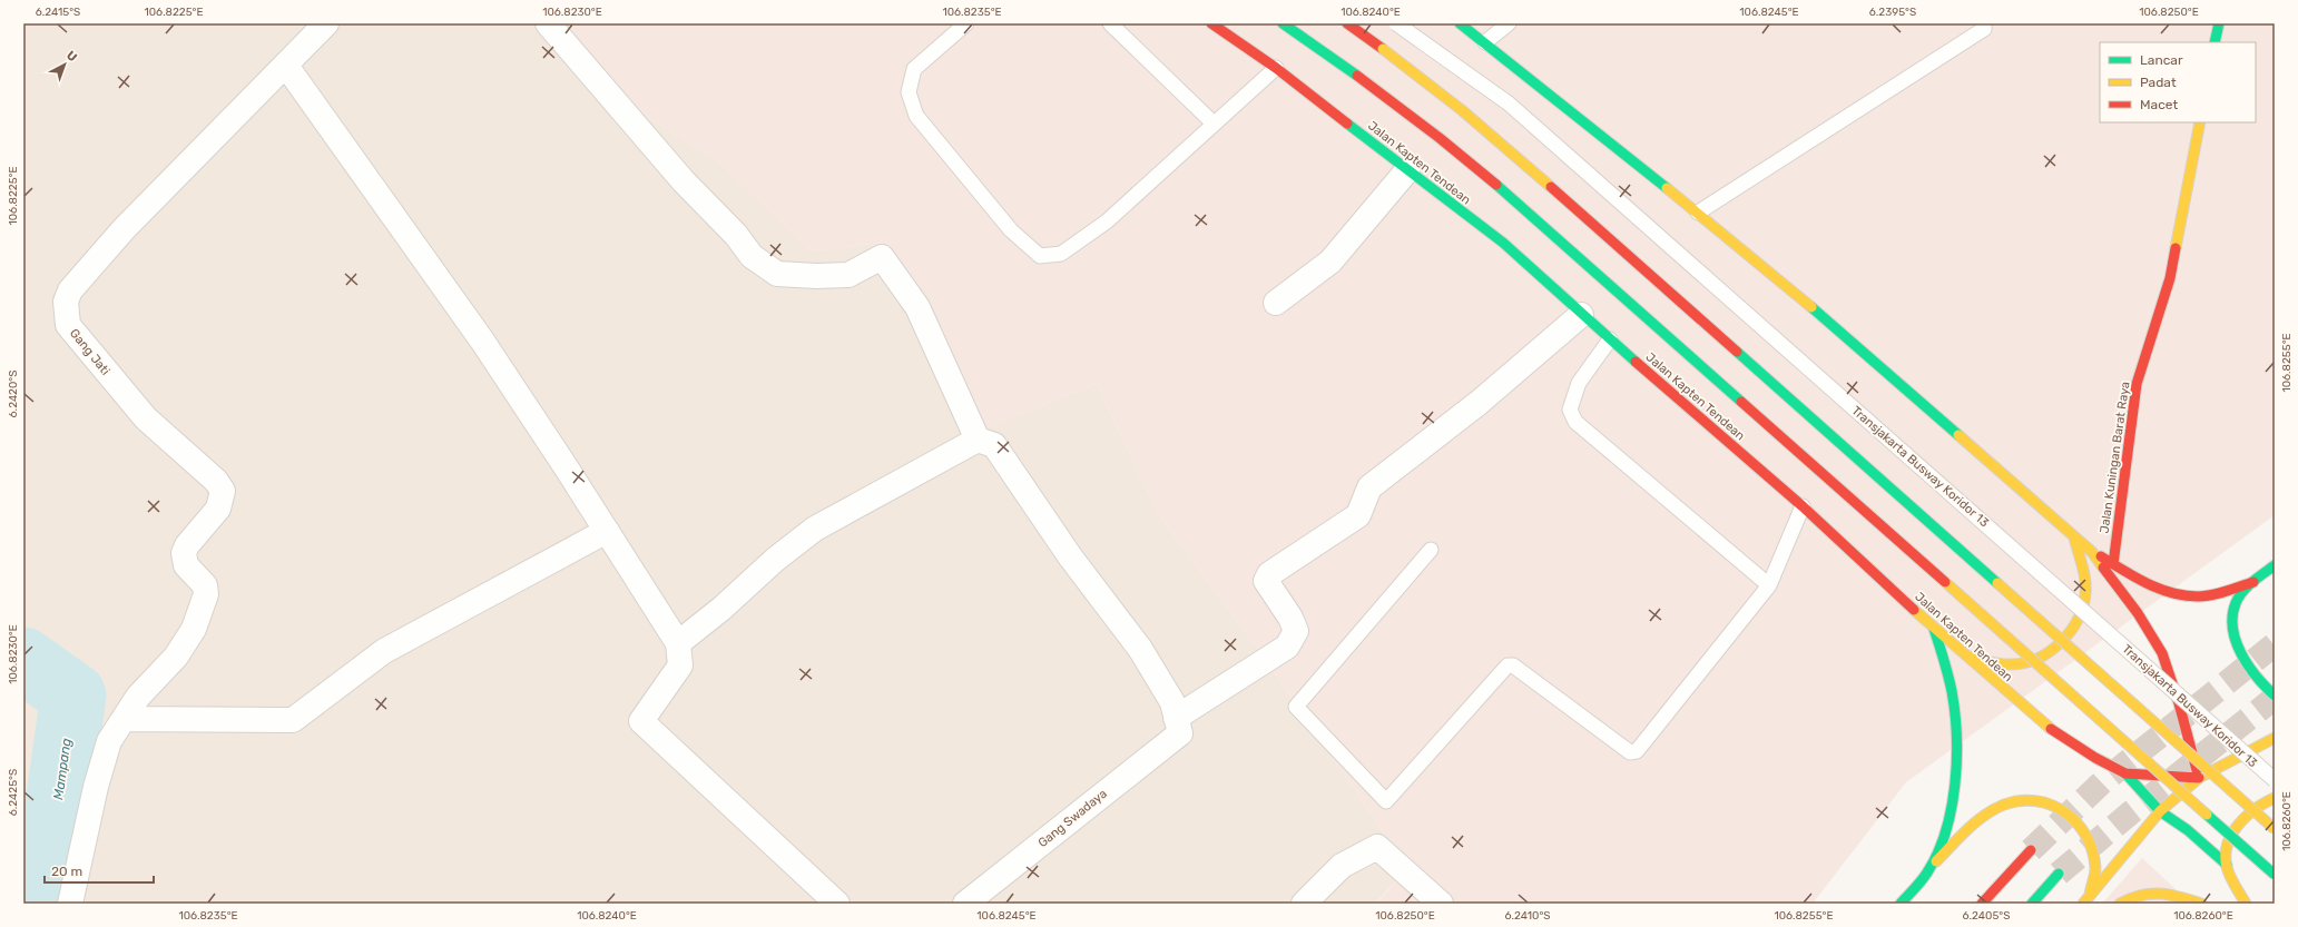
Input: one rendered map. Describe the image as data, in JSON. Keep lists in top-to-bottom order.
{
  "streets": {
    "main road": ["Jalan Kapten Tendean", "Jalan Kuningan Barat Raya"],
    "street": ["Gang Jati", "Gang Swadaya"],
    "lane": ["Transjakarta Busway Koridor 13"]
  },
  "crossings": [
    ["Jalan Kapten Tendean", "Gang Swadaya"]
  ],
  "water": ["Mampang"],
  "legend": ["Lancar", "Padat", "Macet"],
  "scale_bar": "20 m",
  "north": "top right",
  "coordinates": [
    "6.2415°S",
    "106.8225°E",
    "106.8230°E",
    "106.8235°E",
    "106.8240°E",
    "106.8245°E",
    "6.2395°S",
    "106.8250°E",
    "106.8255°E",
    "6.2420°S",
    "6.2425°S",
    "106.8260°E",
    "6.2410°S",
    "6.2405°S"
  ]
}
